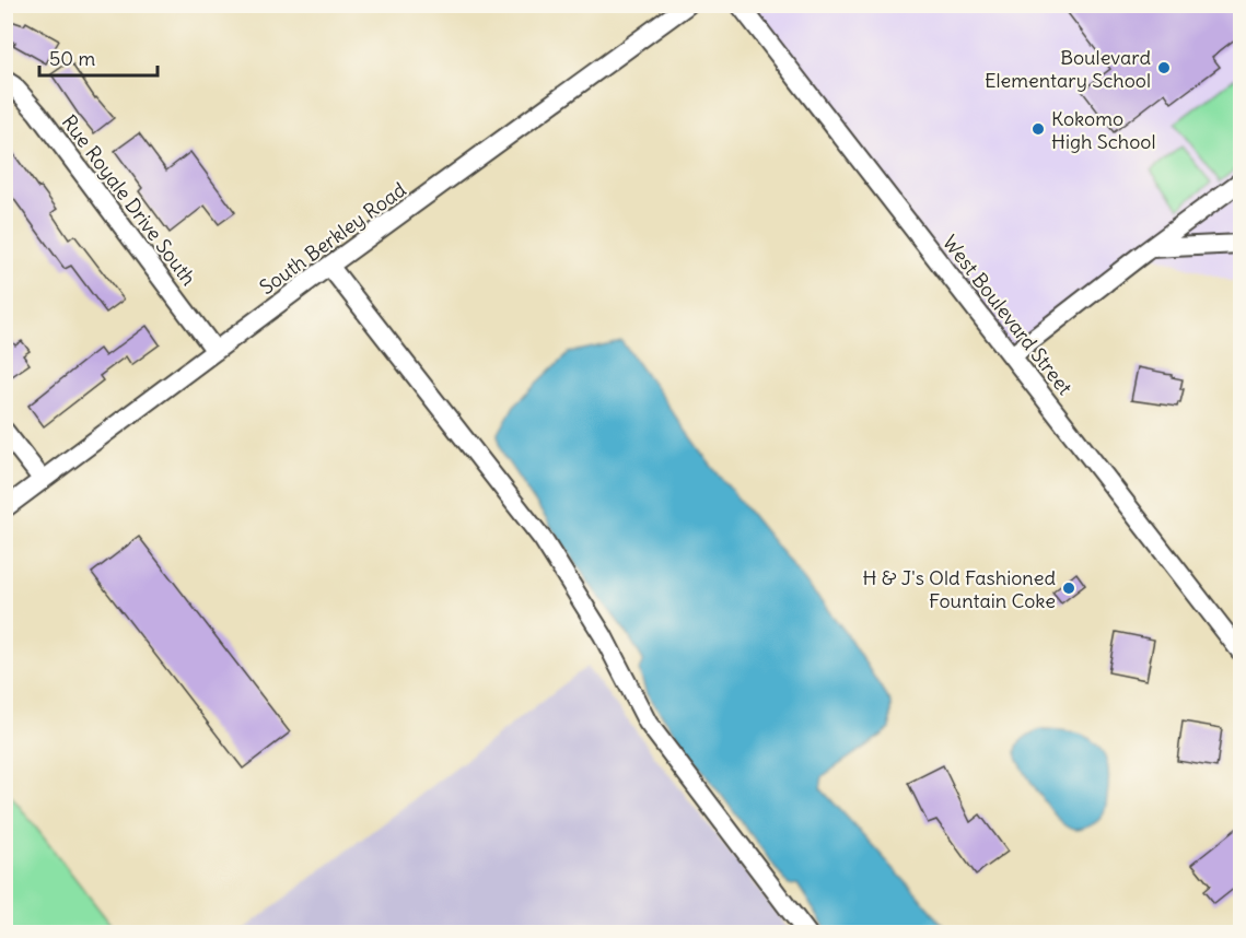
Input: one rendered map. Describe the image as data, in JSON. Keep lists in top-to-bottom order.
{
  "streets": {
    "street": ["Rue Royale Drive South", "South Berkley Road", "West Boulevard Street"]
  },
  "crossings": [
    ["Rue Royale Drive South", "South Berkley Road"]
  ],
  "places": ["Boulevard Elementary School", "Kokomo High School", "H & J's Old Fashioned Fountain Coke"],
  "scale_bar": "50 m"
}
